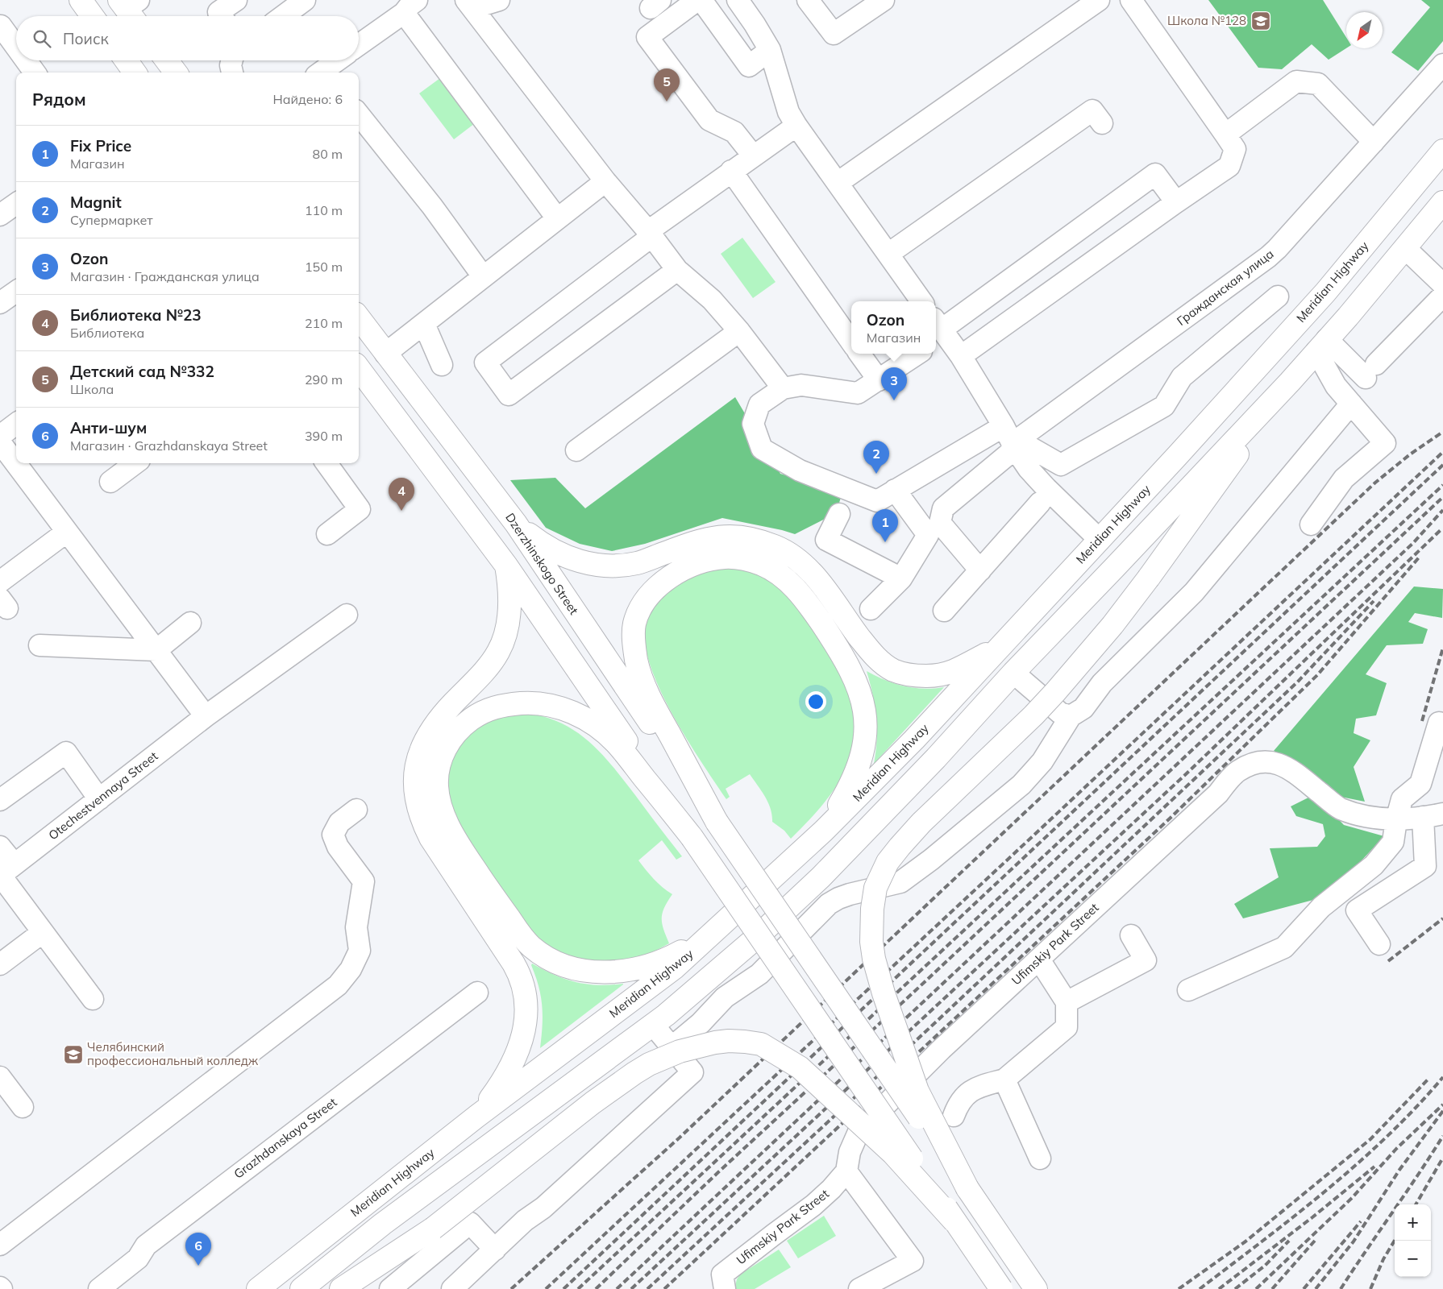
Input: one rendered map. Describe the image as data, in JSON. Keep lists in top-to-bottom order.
{
  "streets": {
    "main road": ["Meridian Highway", "Dzerzhinskogo Street"],
    "street": [
      "Гражданская улица",
      "Otechestvennaya Street",
      "Ufimskiy Park Street",
      "Grazhdanskaya Street"
    ]
  },
  "places": {
    "school or university": ["Школа №128", "Челябинский профессиональный колледж"]
  },
  "north": "bottom left",
  "page": {
    "search": "Поиск",
    "pins": [
      "5",
      "3",
      "2",
      "4",
      "1",
      "6"
    ],
    "heading": ["Рядом", "Найдено: 6"],
    "list": [
      {
        "mark": "1",
        "name": "Fix Price",
        "note": "Магазин",
        "value": "80 m"
      },
      {
        "mark": "2",
        "name": "Magnit",
        "note": "Супермаркет",
        "value": "110 m"
      },
      {
        "mark": "3",
        "name": "Ozon",
        "note": "Магазин · Гражданская улица",
        "value": "150 m"
      },
      {
        "mark": "4",
        "name": "Библиотека №23",
        "note": "Библиотека",
        "value": "210 m"
      },
      {
        "mark": "5",
        "name": "Детский cад №332",
        "note": "Школа",
        "value": "290 m"
      },
      {
        "mark": "6",
        "name": "Анти-шум",
        "note": "Магазин · Grazhdanskaya Street",
        "value": "390 m"
      }
    ],
    "popup": ["Ozon", "Магазин"],
    "map_buttons": ["+", "−"]
  }
}
